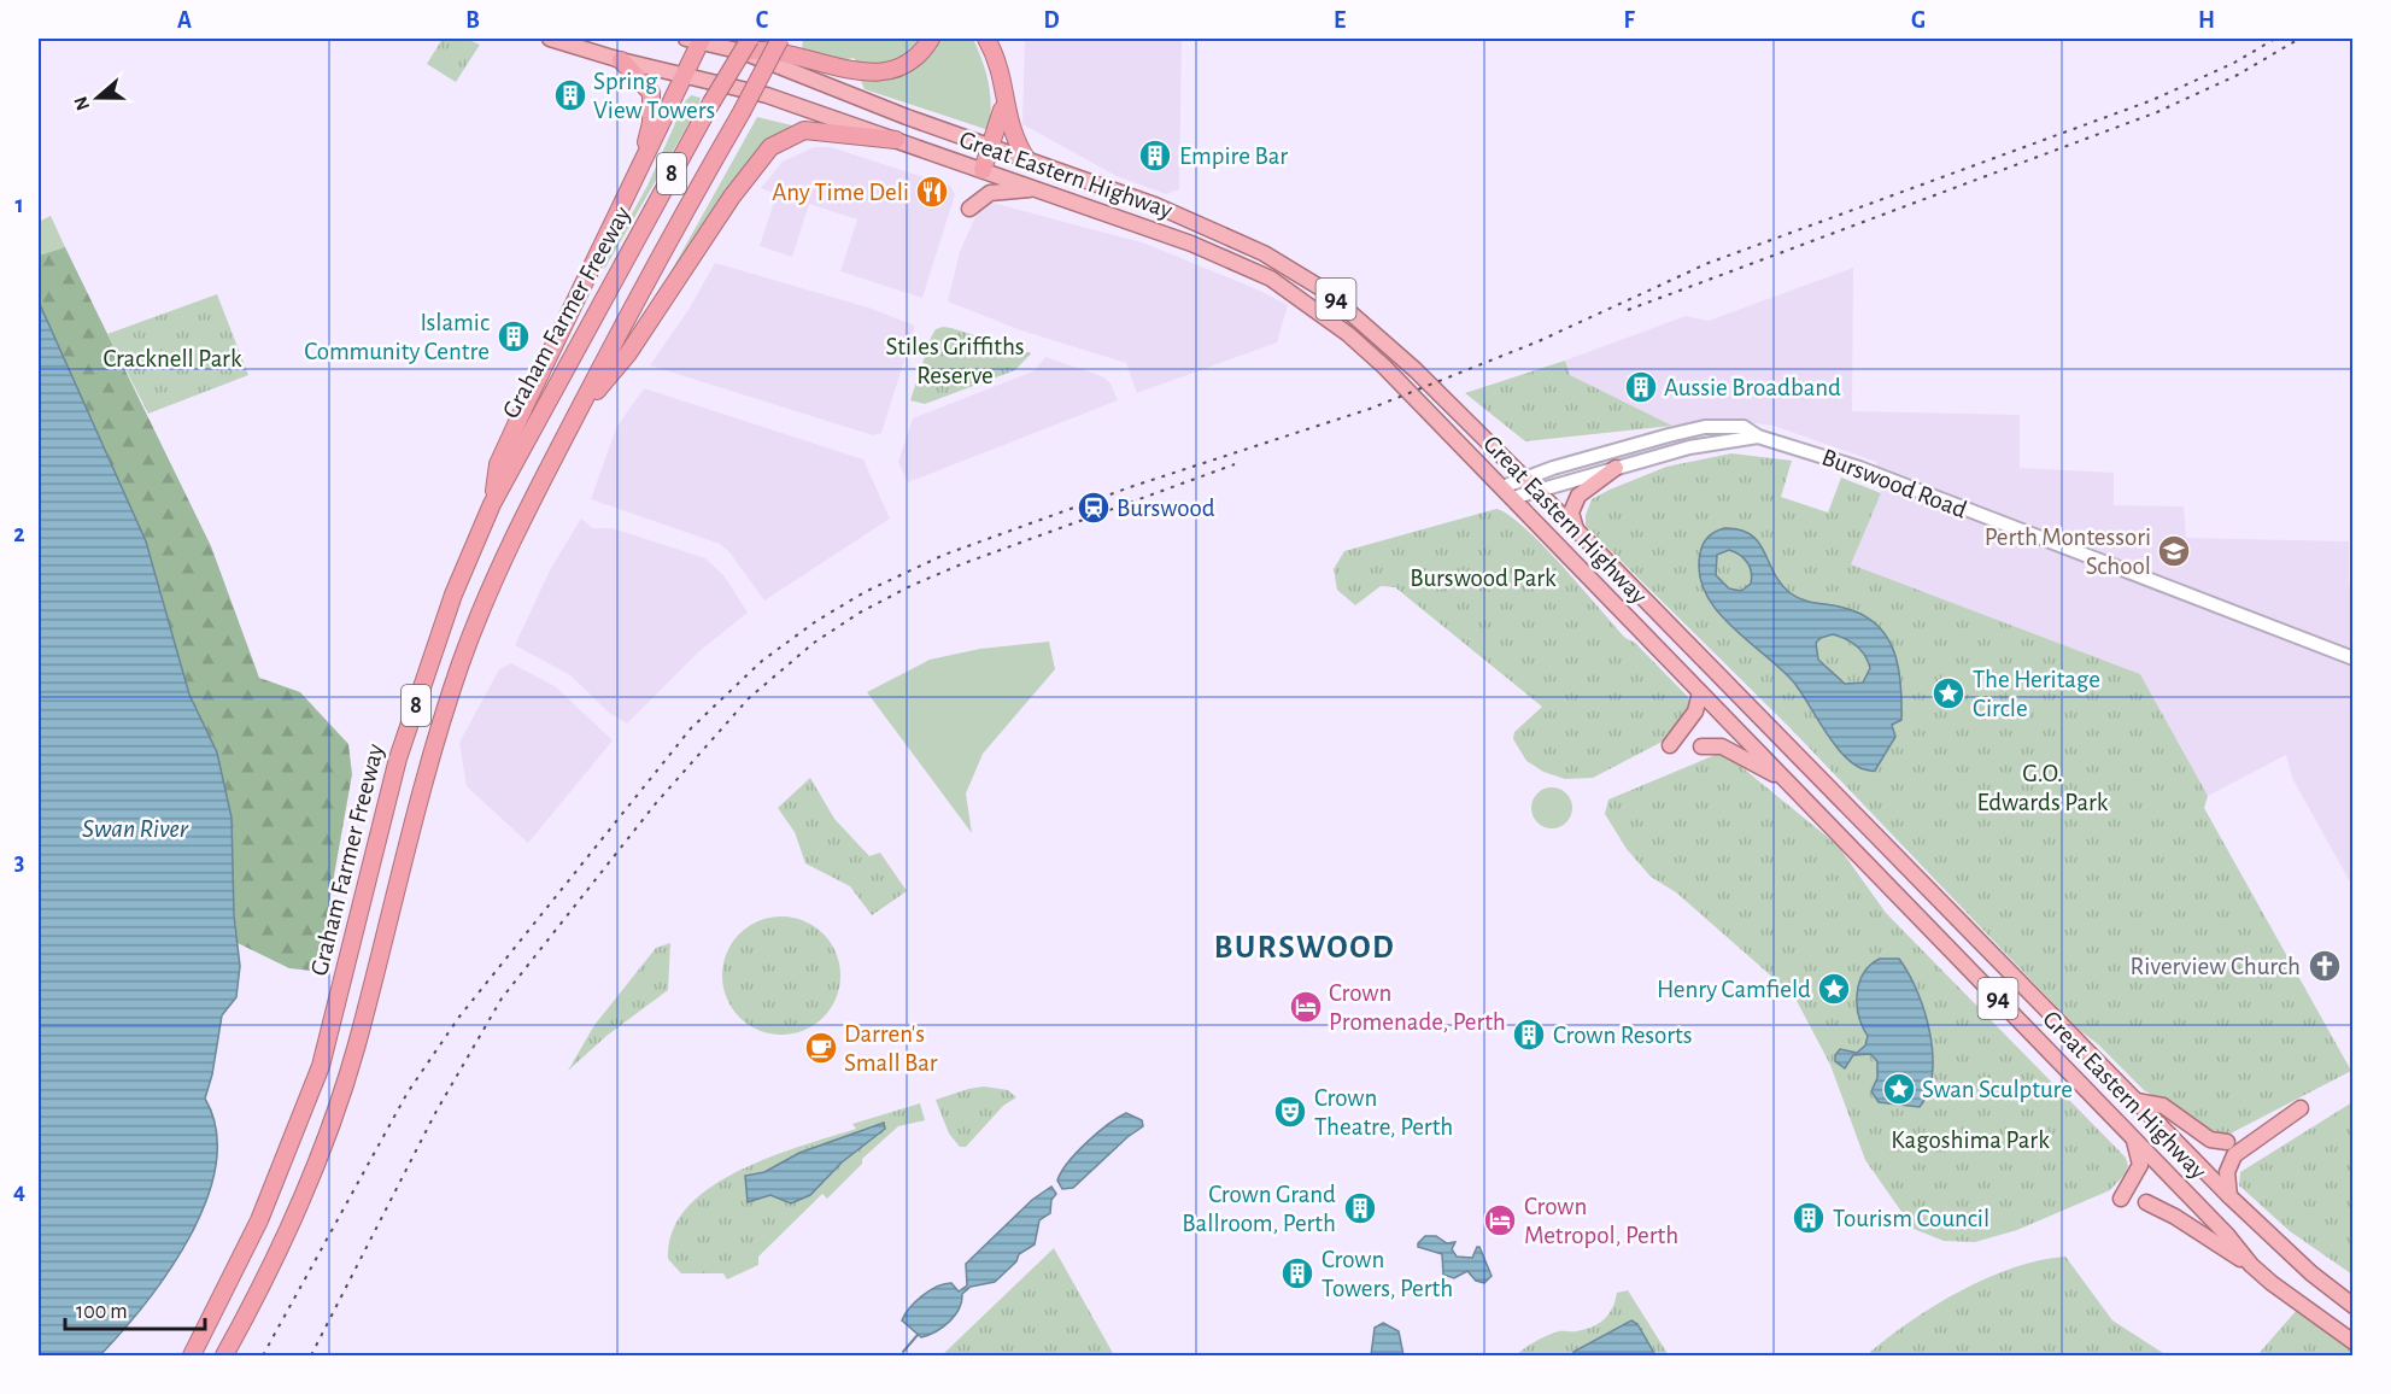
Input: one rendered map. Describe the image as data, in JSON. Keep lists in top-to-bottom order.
{
  "streets": {
    "highway": [
      "8",
      "Great Eastern Highway",
      "94",
      "Graham Farmer Freeway"
    ],
    "main road": ["Burswood Road"]
  },
  "crossings": [
    ["Great Eastern Highway", "Graham Farmer Freeway"],
    ["Great Eastern Highway", "Burswood Road"]
  ],
  "districts": ["BURSWOOD"],
  "water": ["Swan River"],
  "parks": [
    "Stiles Griffiths Reserve",
    "Cracknell Park",
    "Burswood Park",
    "G.O. Edwards Park",
    "Kagoshima Park"
  ],
  "places": {
    "building": [
      "Spring View Towers",
      "Empire Bar",
      "Islamic Community Centre",
      "Aussie Broadband",
      "Crown Resorts",
      "Crown Grand Ballroom, Perth",
      "Tourism Council",
      "Crown Towers, Perth"
    ],
    "restaurant": ["Any Time Deli"],
    "station": ["Burswood"],
    "school or university": ["Perth Montessori School"],
    "place": ["The Heritage Circle", "Henry Camfield", "Swan Sculpture"],
    "church": ["Riverview Church"],
    "hotel": ["Crown Promenade, Perth", "Crown Metropol, Perth"],
    "cafe": ["Darren's Small Bar"],
    "theatre": ["Crown Theatre, Perth"]
  },
  "scale_bar": "100 m",
  "north": "left",
  "grid": {
    "columns": [
      "A",
      "B",
      "C",
      "D",
      "E",
      "F",
      "G",
      "H"
    ],
    "rows": [
      "1",
      "2",
      "3",
      "4"
    ]
  }
}
